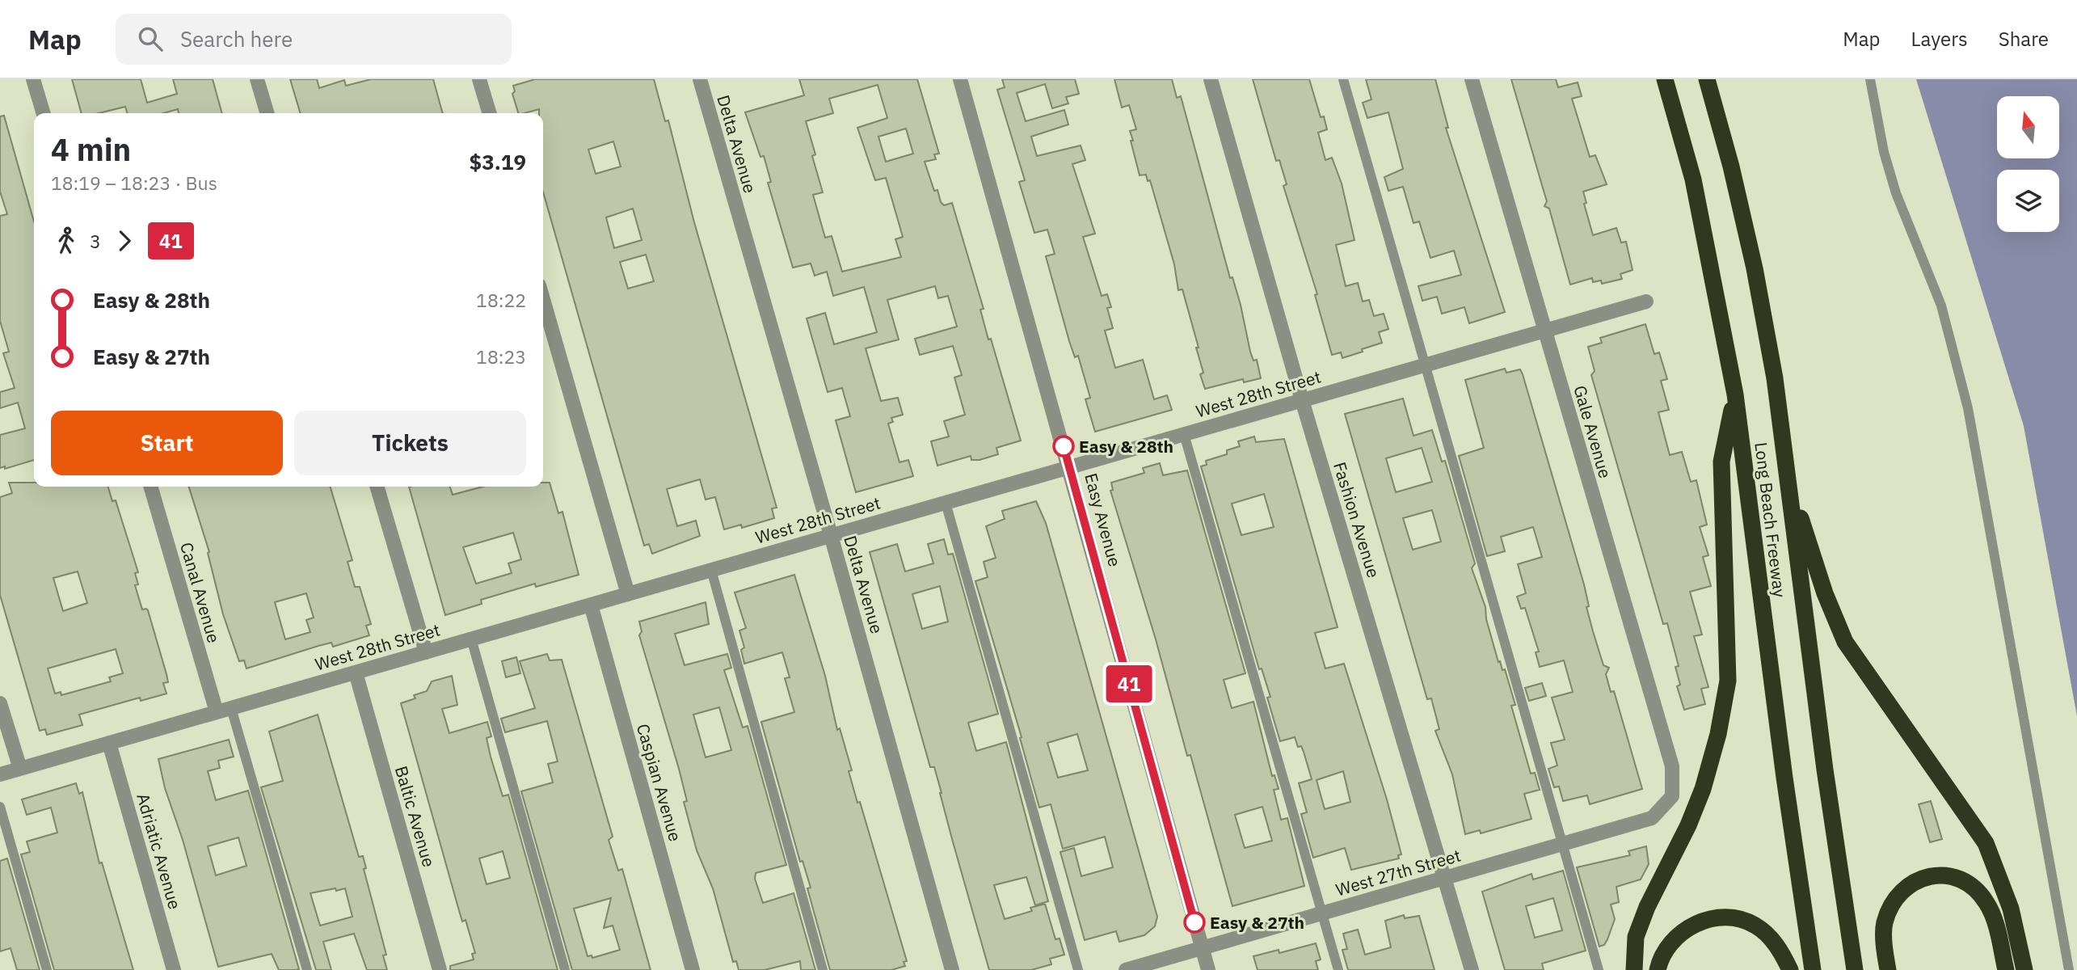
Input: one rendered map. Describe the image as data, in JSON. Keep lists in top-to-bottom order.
{
  "streets": {
    "highway": ["Long Beach Freeway"],
    "street": [
      "Delta Avenue",
      "West 28th Street",
      "Gale Avenue",
      "Easy Avenue",
      "Fashion Avenue",
      "Canal Avenue",
      "Caspian Avenue",
      "Baltic Avenue",
      "Adriatic Avenue",
      "West 27th Street"
    ]
  },
  "crossings": [
    ["Delta Avenue", "West 28th Street"],
    ["West 28th Street", "Gale Avenue"],
    ["West 28th Street", "Easy Avenue"],
    ["West 28th Street", "Fashion Avenue"],
    ["West 28th Street", "Canal Avenue"],
    ["West 28th Street", "Caspian Avenue"],
    ["West 28th Street", "Baltic Avenue"],
    ["West 28th Street", "Adriatic Avenue"],
    ["Gale Avenue", "West 27th Street"],
    ["Easy Avenue", "West 27th Street"],
    ["Fashion Avenue", "West 27th Street"]
  ],
  "places": ["Easy & 28th", "Easy & 27th"],
  "lines": ["bus line 41"],
  "north": "top",
  "page": {
    "header": "Map",
    "search": "Search here",
    "nav": ["Map", "Layers", "Share"],
    "on_map": "41",
    "heading": ["4 min", "18:19 – 18:23 · Bus", "$3.19"],
    "legs": ["3", "41"],
    "list": [
      {
        "name": "Easy & 28th",
        "value": "18:22"
      },
      {
        "name": "Easy & 27th",
        "value": "18:23"
      }
    ],
    "buttons": ["Start", "Tickets"]
  }
}
